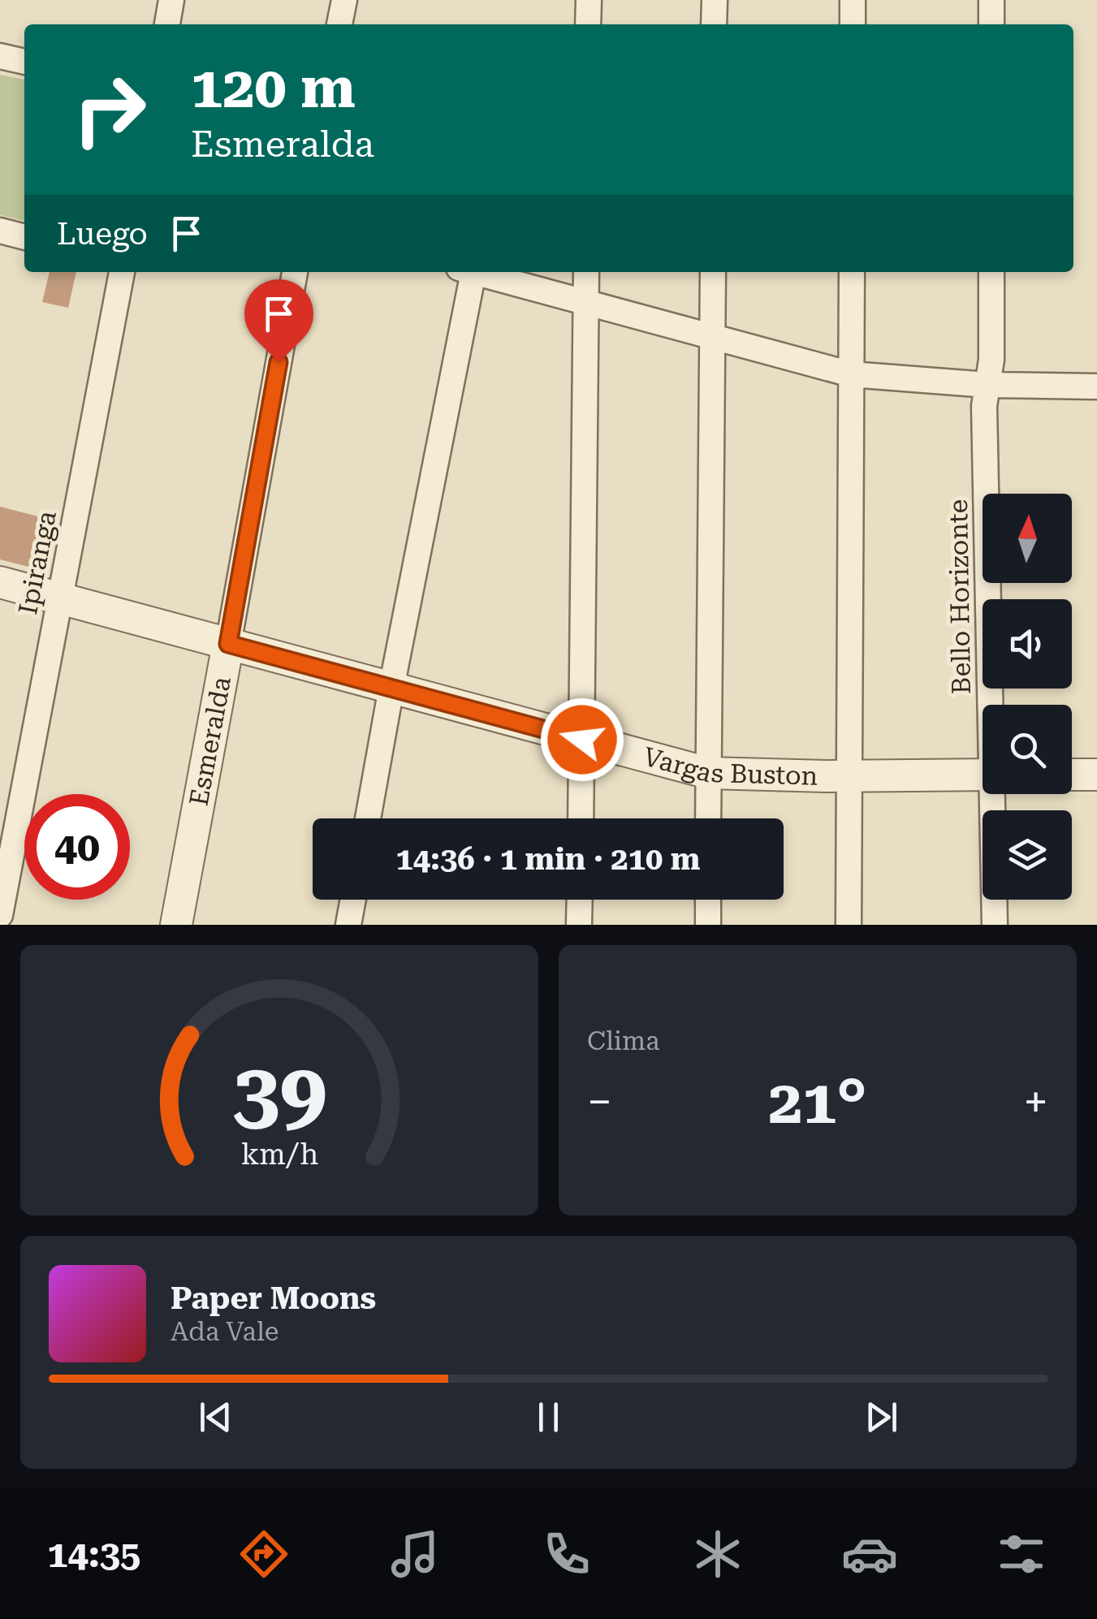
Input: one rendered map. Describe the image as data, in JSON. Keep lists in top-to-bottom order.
{
  "streets": {
    "street": [
      "Ipiranga",
      "Bello Horizonte",
      "Esmeralda",
      "Vargas Buston"
    ]
  },
  "crossings": [
    ["Ipiranga", "Vargas Buston"],
    ["Esmeralda", "Vargas Buston"]
  ],
  "north": "top",
  "page": {
    "turn": ["120 m", "Esmeralda"],
    "then": "Luego",
    "limit": "40",
    "trip": "14:36 · 1 min · 210 m",
    "tile": "Clima",
    "heat": ["−", "21°", "+"],
    "song": ["Paper Moons", "Ada Vale"],
    "tabs": "14:35",
    "gauge": ["39", "km/h"]
  }
}
